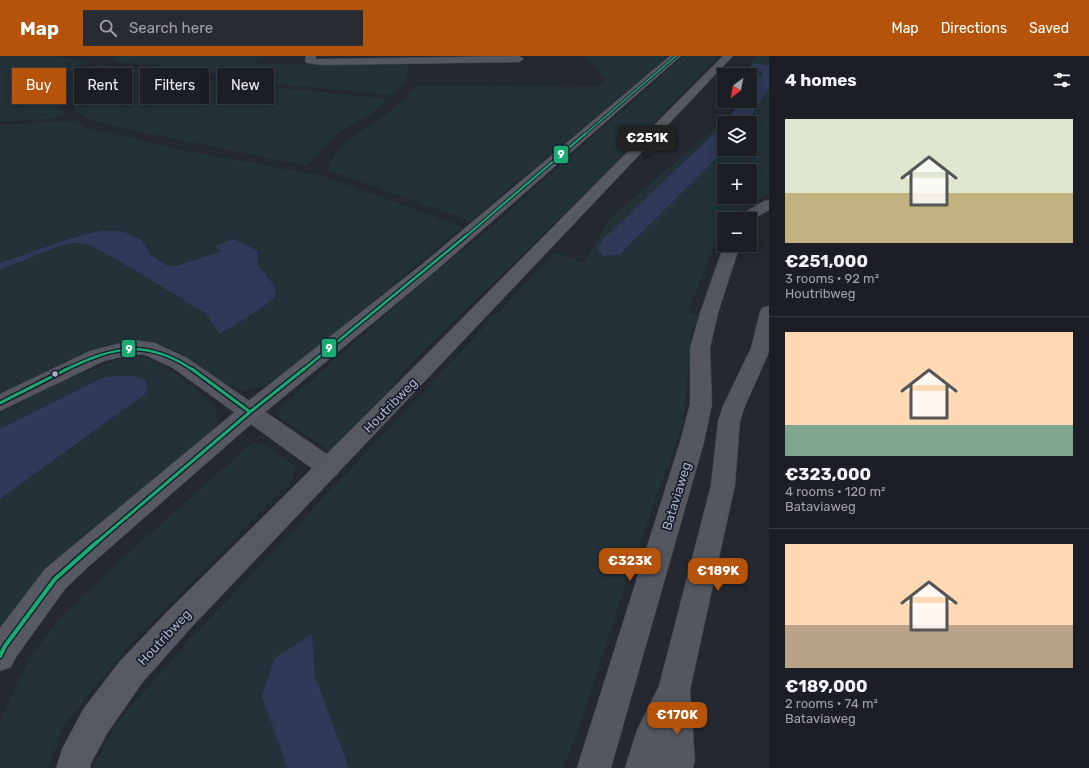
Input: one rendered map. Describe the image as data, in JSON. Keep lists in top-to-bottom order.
{
  "streets": {
    "main road": ["Houtribweg"],
    "street": ["Bataviaweg"]
  },
  "lines": ["transit line 9"],
  "north": "bottom left",
  "page": {
    "header": "Map",
    "search": "Search here",
    "nav": ["Map", "Directions", "Saved"],
    "heading": "4 homes",
    "map_buttons": ["+", "−"],
    "chip": [
      "Buy",
      "Rent",
      "Filters",
      "New"
    ],
    "list": [
      {
        "name": "€251,000",
        "note": "3 rooms · 92 m² · Houtribweg"
      },
      {
        "name": "€323,000",
        "note": "4 rooms · 120 m² · Bataviaweg"
      },
      {
        "name": "€189,000",
        "note": "2 rooms · 74 m² · Bataviaweg"
      }
    ],
    "price": [
      "€251K",
      "€323K",
      "€189K",
      "€170K"
    ]
  }
}
